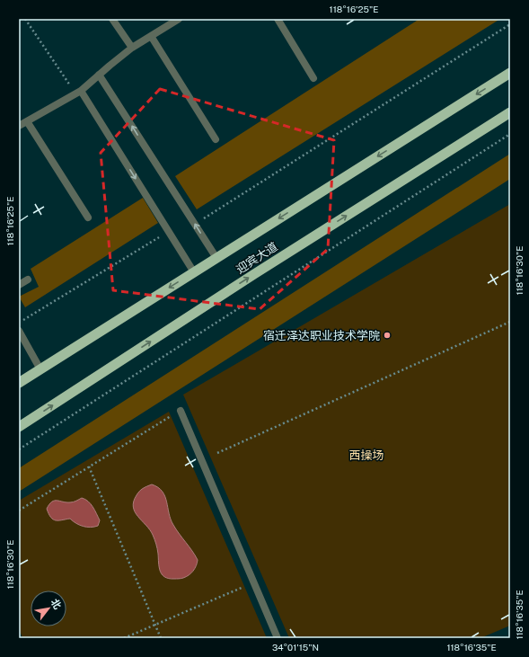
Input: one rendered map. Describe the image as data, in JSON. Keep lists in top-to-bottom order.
{
  "streets": {
    "highway": ["迎宾大道"]
  },
  "parks": ["西操场"],
  "places": ["宿迁泽达职业技术学院"],
  "north": "top right",
  "coordinates": [
    "118°16'25\"E",
    "118°16'30\"E",
    "118°16'35\"E",
    "34°01'15\"N"
  ]
}
